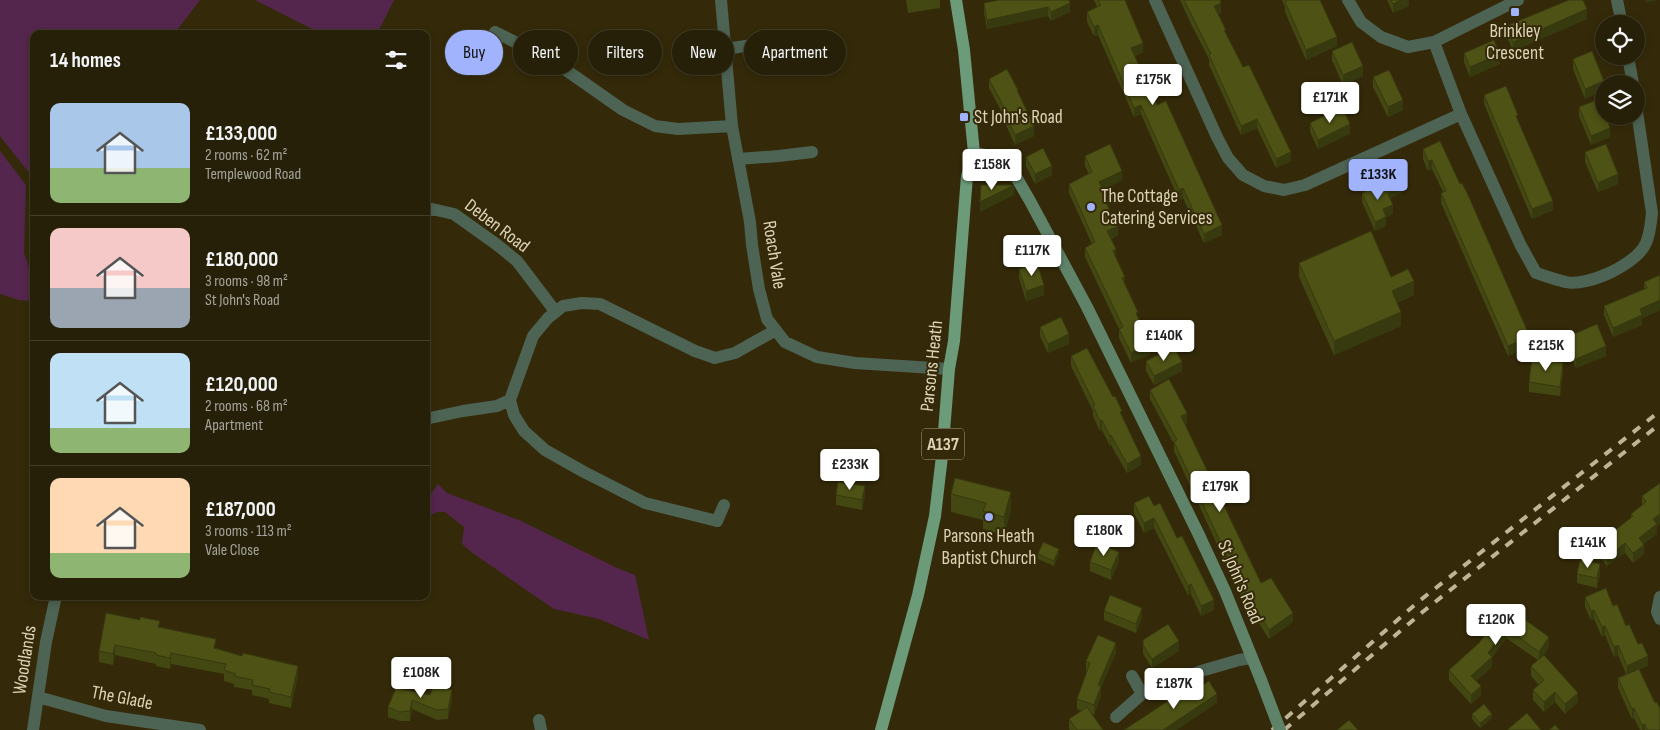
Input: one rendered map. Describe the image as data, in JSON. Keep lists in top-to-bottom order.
{
  "streets": {
    "main road": ["Parsons Heath", "A137"],
    "street": [
      "Deben Road",
      "Roach Vale",
      "St John's Road",
      "Woodlands",
      "The Glade"
    ]
  },
  "crossings": [
    ["Roach Vale", "Parsons Heath"],
    ["Parsons Heath", "St John's Road"],
    ["Woodlands", "The Glade"]
  ],
  "places": {
    "transit": ["Brinkley Crescent", "St John's Road"],
    "other": ["The Cottage Catering Services", "Parsons Heath Baptist Church"]
  },
  "page": {
    "chip": [
      "Buy",
      "Rent",
      "Filters",
      "New",
      "Apartment"
    ],
    "heading": "14 homes",
    "price": [
      "£175K",
      "£171K",
      "£158K",
      "£133K",
      "£117K",
      "£140K",
      "£215K",
      "£233K",
      "£179K",
      "£180K",
      "£141K",
      "£120K",
      "£108K",
      "£187K"
    ],
    "list": [
      {
        "name": "£133,000",
        "note": "2 rooms · 62 m² · Templewood Road"
      },
      {
        "name": "£180,000",
        "note": "3 rooms · 98 m² · St John's Road"
      },
      {
        "name": "£120,000",
        "note": "2 rooms · 68 m² · Apartment"
      },
      {
        "name": "£187,000",
        "note": "3 rooms · 113 m² · Vale Close"
      }
    ]
  }
}
